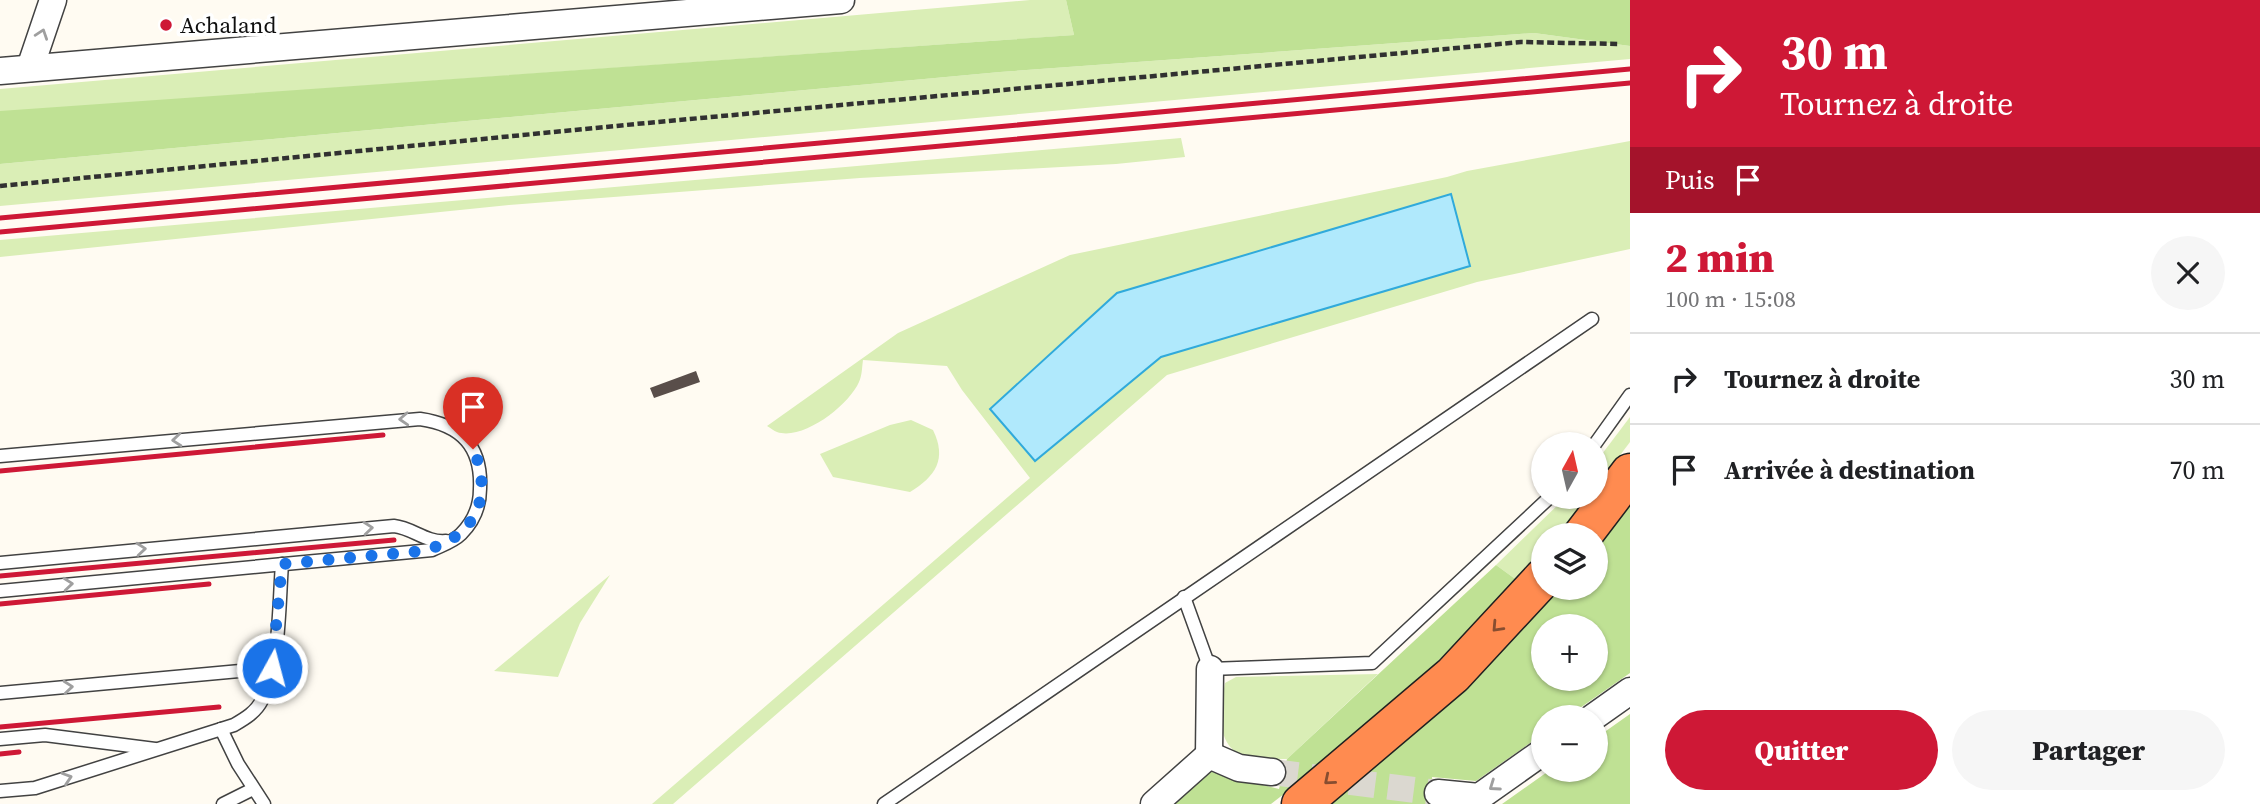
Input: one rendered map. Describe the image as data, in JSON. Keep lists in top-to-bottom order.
{
  "places": ["Achaland"],
  "north": "top",
  "page": {
    "turn": ["30 m", "Tournez à droite"],
    "then": "Puis",
    "heading": ["2 min", "100 m · 15:08"],
    "list": [
      {
        "name": "Tournez à droite",
        "value": "30 m"
      },
      {
        "name": "Arrivée à destination",
        "value": "70 m"
      }
    ],
    "map_buttons": ["+", "−"],
    "buttons": ["Quitter", "Partager"]
  }
}
